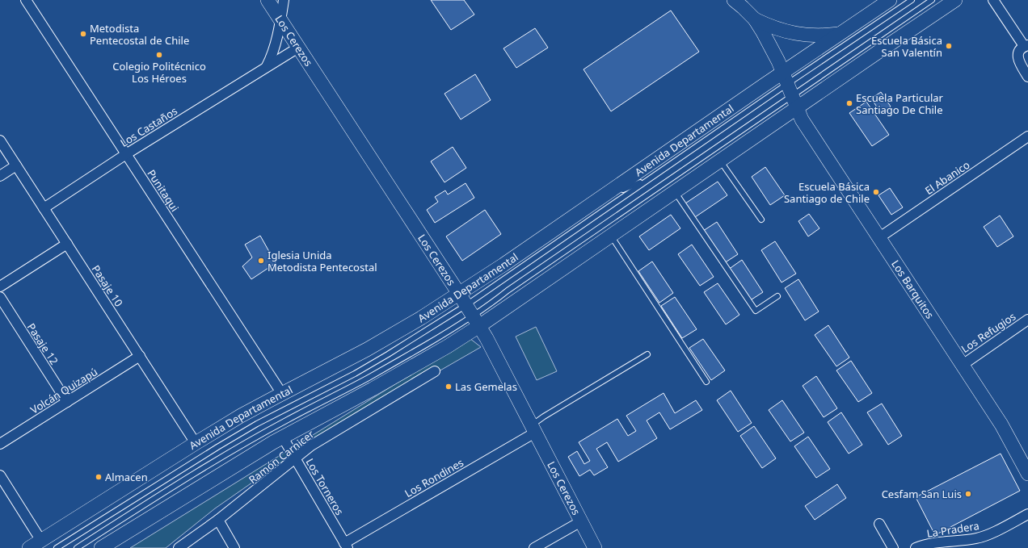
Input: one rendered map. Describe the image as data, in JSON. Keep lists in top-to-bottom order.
{
  "streets": {
    "main road": ["Los Cerezos", "Avenida Departamental", "Los Barquitos"],
    "street": [
      "Los Castaños",
      "El Abanico",
      "Punitaqui",
      "Pasaje 10",
      "Los Refugios",
      "Pasaje 12",
      "Volcán Quizapú",
      "Ramón Carnicer",
      "Los Rondines",
      "Los Torneros",
      "La Pradera"
    ]
  },
  "crossings": [
    ["Los Cerezos", "Los Castaños"],
    ["Los Cerezos", "Avenida Departamental"],
    ["Los Cerezos", "Los Rondines"],
    ["Los Castaños", "Punitaqui"],
    ["Los Castaños", "Pasaje 10"],
    ["Avenida Departamental", "Punitaqui"],
    ["Avenida Departamental", "Pasaje 10"],
    ["Avenida Departamental", "Los Barquitos"],
    ["Avenida Departamental", "Los Torneros"],
    ["El Abanico", "Los Barquitos"],
    ["Pasaje 10", "Volcán Quizapú"],
    ["Los Barquitos", "Los Refugios"],
    ["Pasaje 12", "Volcán Quizapú"],
    ["Ramón Carnicer", "Los Torneros"],
    ["Los Rondines", "Los Torneros"]
  ],
  "places": [
    "Metodista Pentecostal de Chile",
    "Escuela Básica San Valentín",
    "Colegio Politécnico Los Héroes",
    "Escuela Particular Santiago De Chile",
    "Escuela Básica Santiago de Chile",
    "Iglesia Unida Metodista Pentecostal",
    "Las Gemelas",
    "Almacen",
    "Cesfam San Luis"
  ]
}
